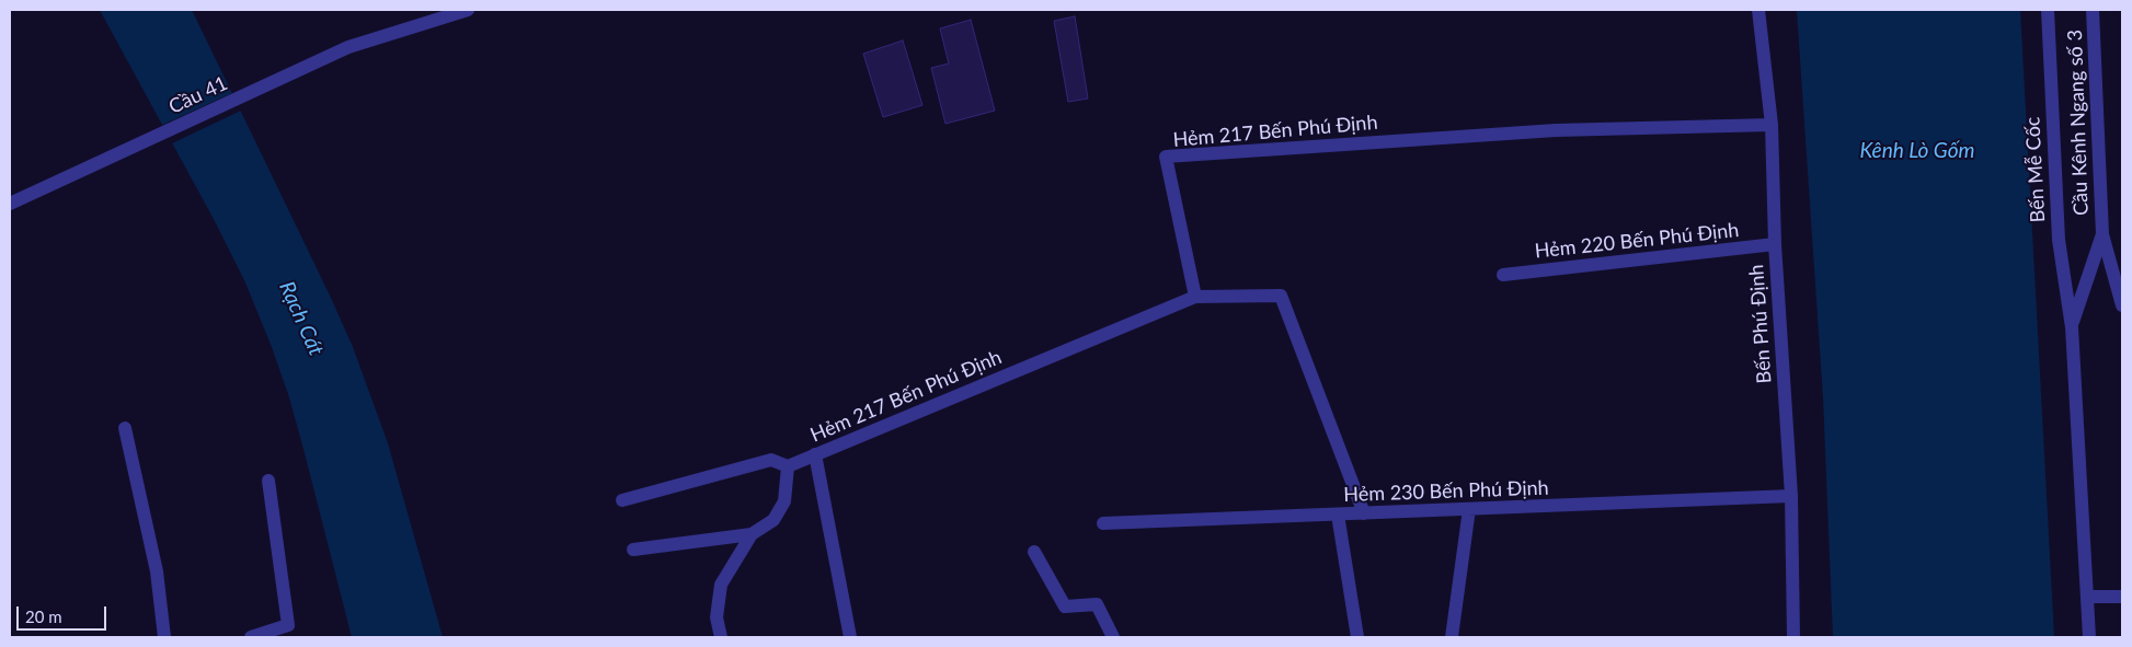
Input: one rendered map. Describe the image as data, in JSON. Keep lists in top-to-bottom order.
{
  "streets": {
    "street": [
      "Cầu 41",
      "Cầu Kênh Ngang số 3",
      "Hẻm 217 Bến Phú Định",
      "Bến Mễ Cốc",
      "Hẻm 220 Bến Phú Định",
      "Bến Phú Định",
      "Hẻm 230 Bến Phú Định"
    ]
  },
  "crossings": [
    ["Cầu Kênh Ngang số 3", "Bến Mễ Cốc"],
    ["Hẻm 217 Bến Phú Định", "Bến Phú Định"],
    ["Hẻm 220 Bến Phú Định", "Bến Phú Định"],
    ["Bến Phú Định", "Hẻm 230 Bến Phú Định"]
  ],
  "water": ["Kênh Lò Gốm", "Rạch Cát"],
  "scale_bar": "20 m"
}
